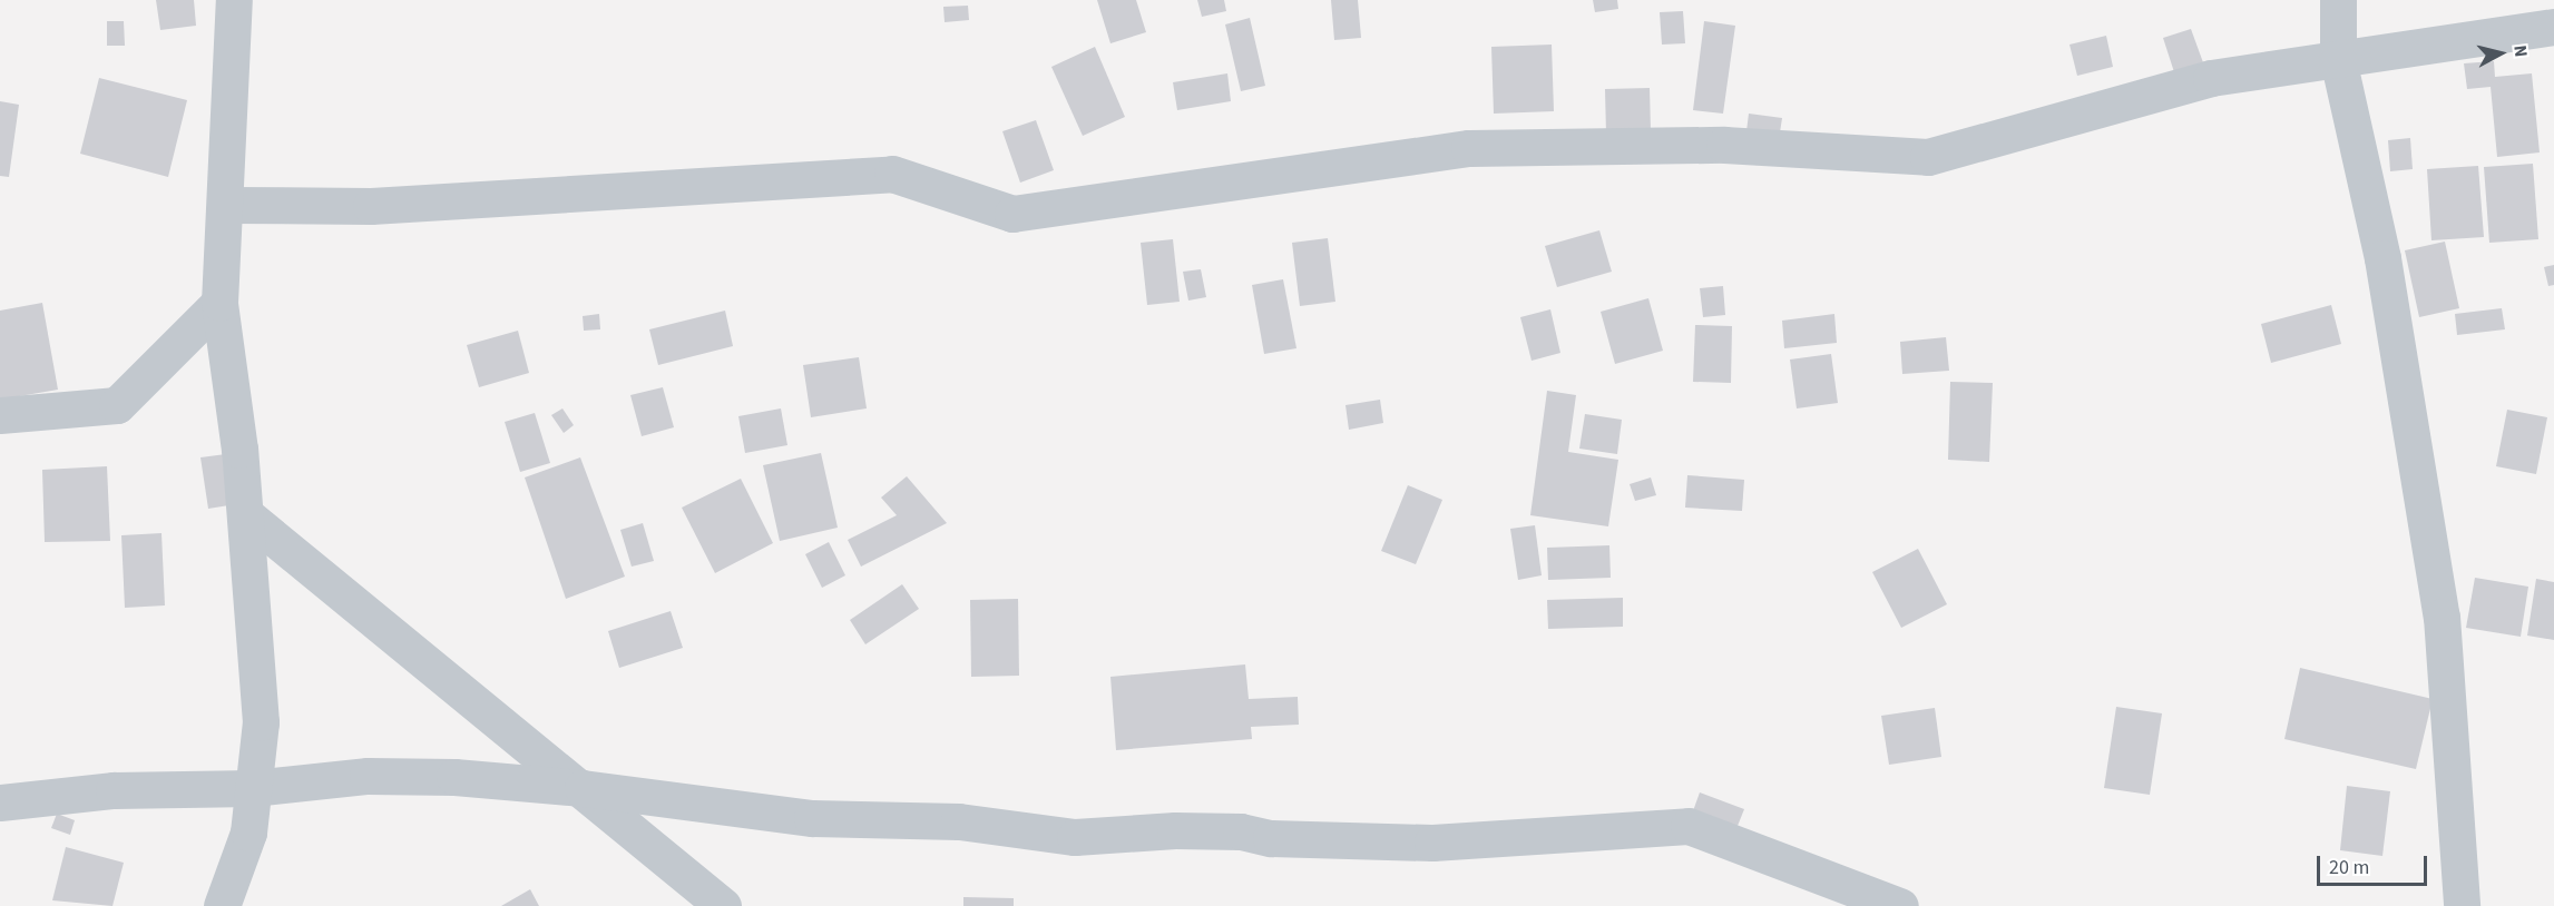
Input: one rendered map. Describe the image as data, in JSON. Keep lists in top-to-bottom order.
{
  "scale_bar": "20 m",
  "north": "right"
}
